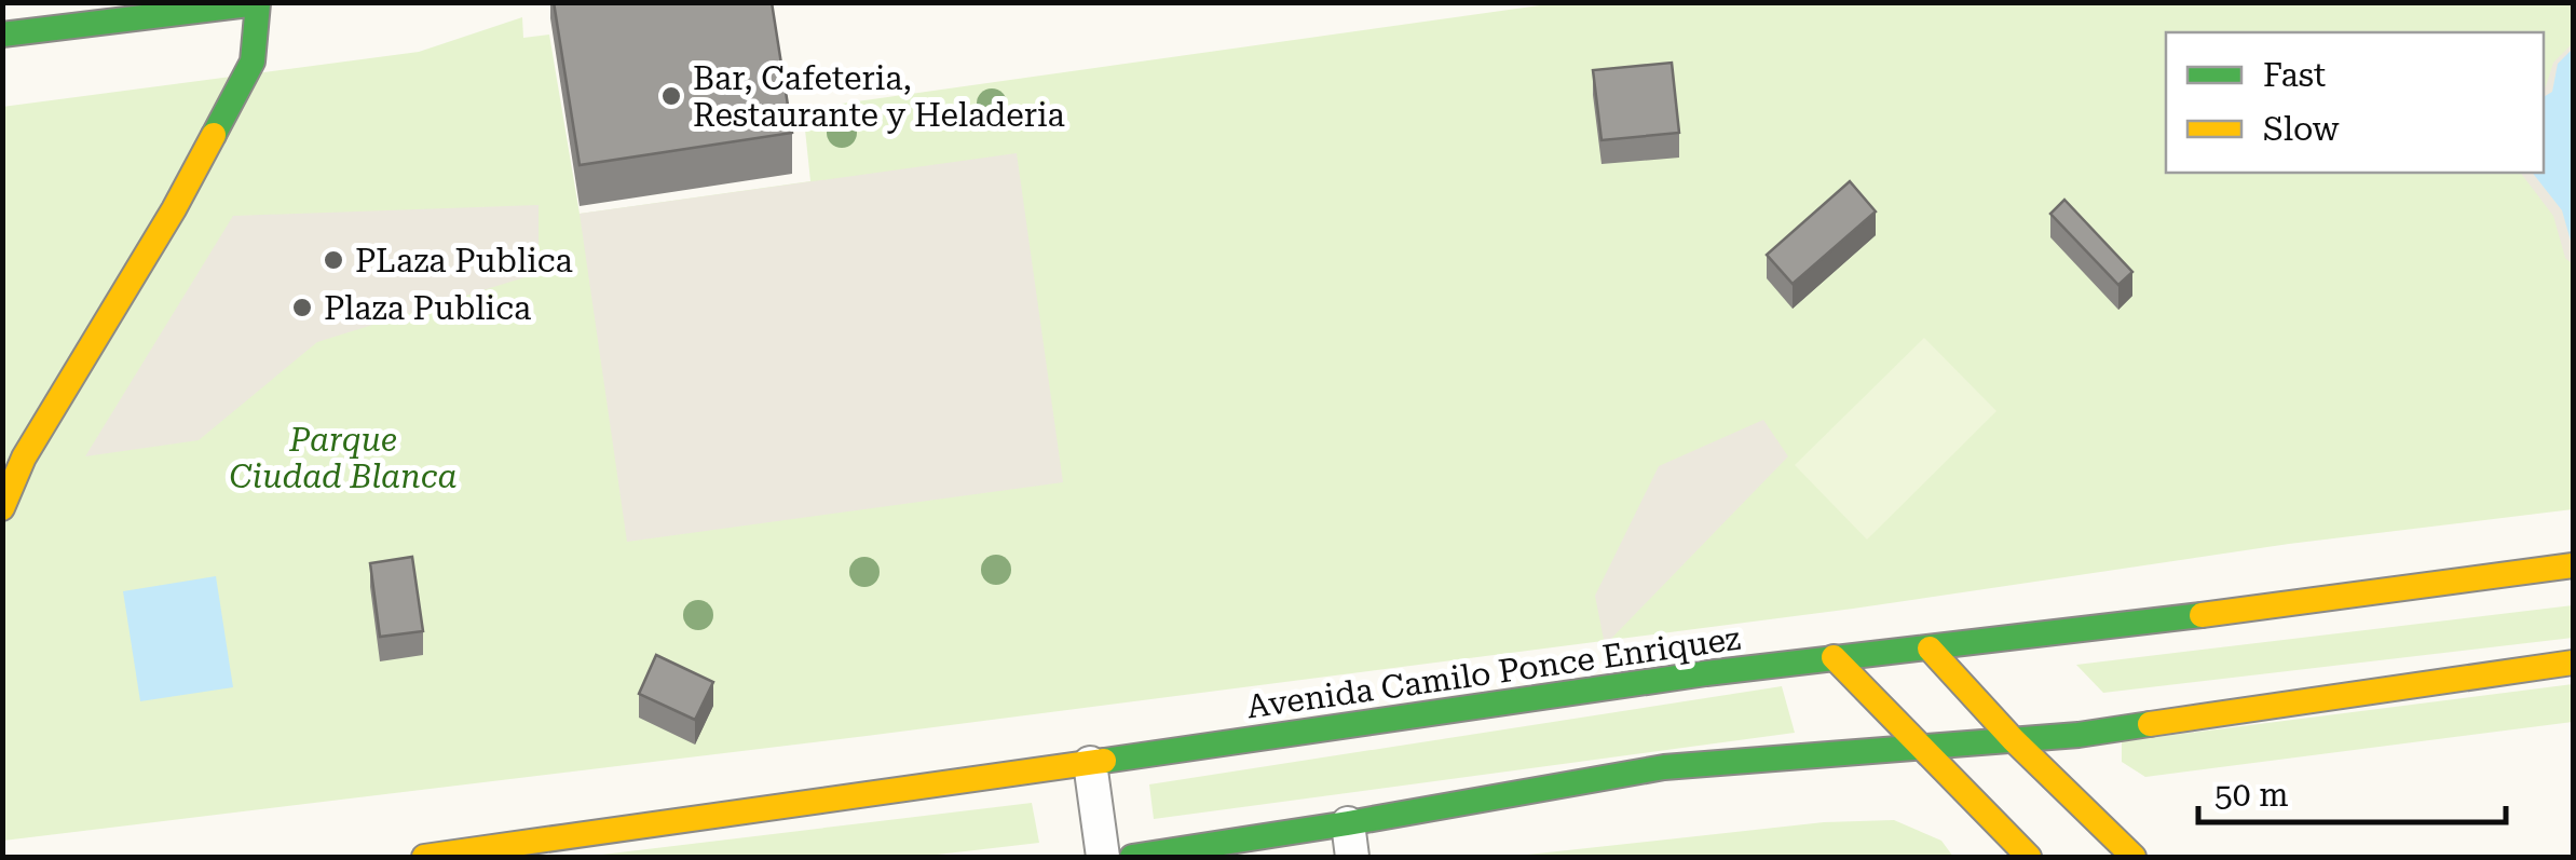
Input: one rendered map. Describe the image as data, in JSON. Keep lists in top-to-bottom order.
{
  "streets": {
    "main road": ["Avenida Camilo Ponce Enriquez"]
  },
  "parks": ["Parque Ciudad Blanca"],
  "places": ["Bar, Cafeteria, Restaurante y Heladeria", "PLaza Publica", "Plaza Publica"],
  "legend": ["Fast", "Slow"],
  "scale_bar": "50 m"
}
